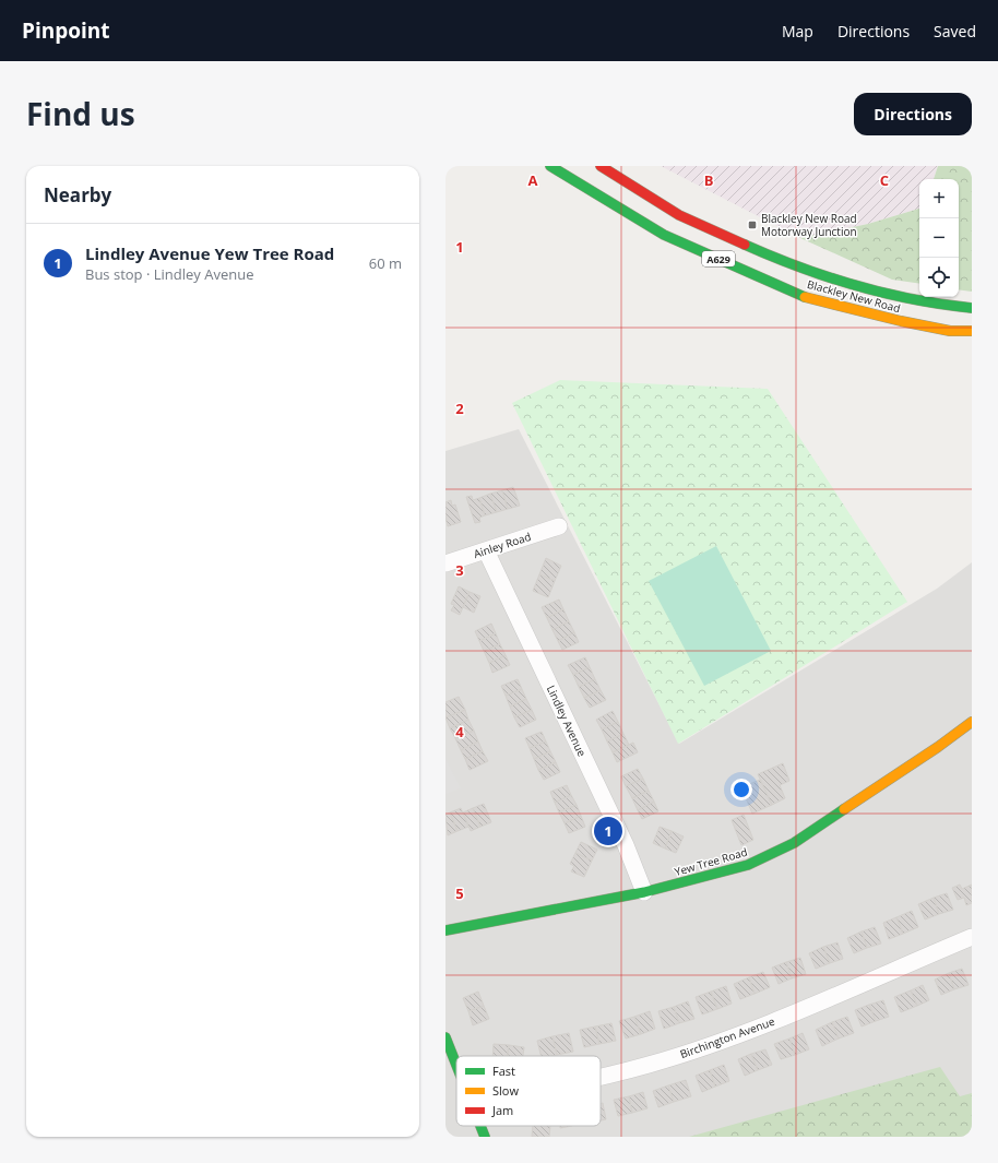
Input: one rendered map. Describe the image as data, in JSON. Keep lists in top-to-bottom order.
{
  "streets": {
    "main road": ["A629", "Blackley New Road", "Yew Tree Road"],
    "street": ["Ainley Road", "Lindley Avenue", "Birchington Avenue"]
  },
  "crossings": [
    ["Ainley Road", "Lindley Avenue"],
    ["Lindley Avenue", "Yew Tree Road"]
  ],
  "places": {
    "transit": ["Blackley New Road Motorway Junction"]
  },
  "legend": ["Fast", "Slow", "Jam"],
  "page": {
    "header": "Pinpoint",
    "nav": ["Map", "Directions", "Saved"],
    "title": "Find us",
    "buttons": "Directions",
    "heading": "Nearby",
    "map_buttons": ["+", "−"],
    "list": [
      {
        "mark": "1",
        "name": "Lindley Avenue Yew Tree Road",
        "note": "Bus stop · Lindley Avenue",
        "value": "60 m"
      }
    ],
    "pins": "1"
  },
  "grid": {
    "columns": ["A", "B", "C"],
    "rows": [
      "1",
      "2",
      "3",
      "4",
      "5"
    ]
  }
}
